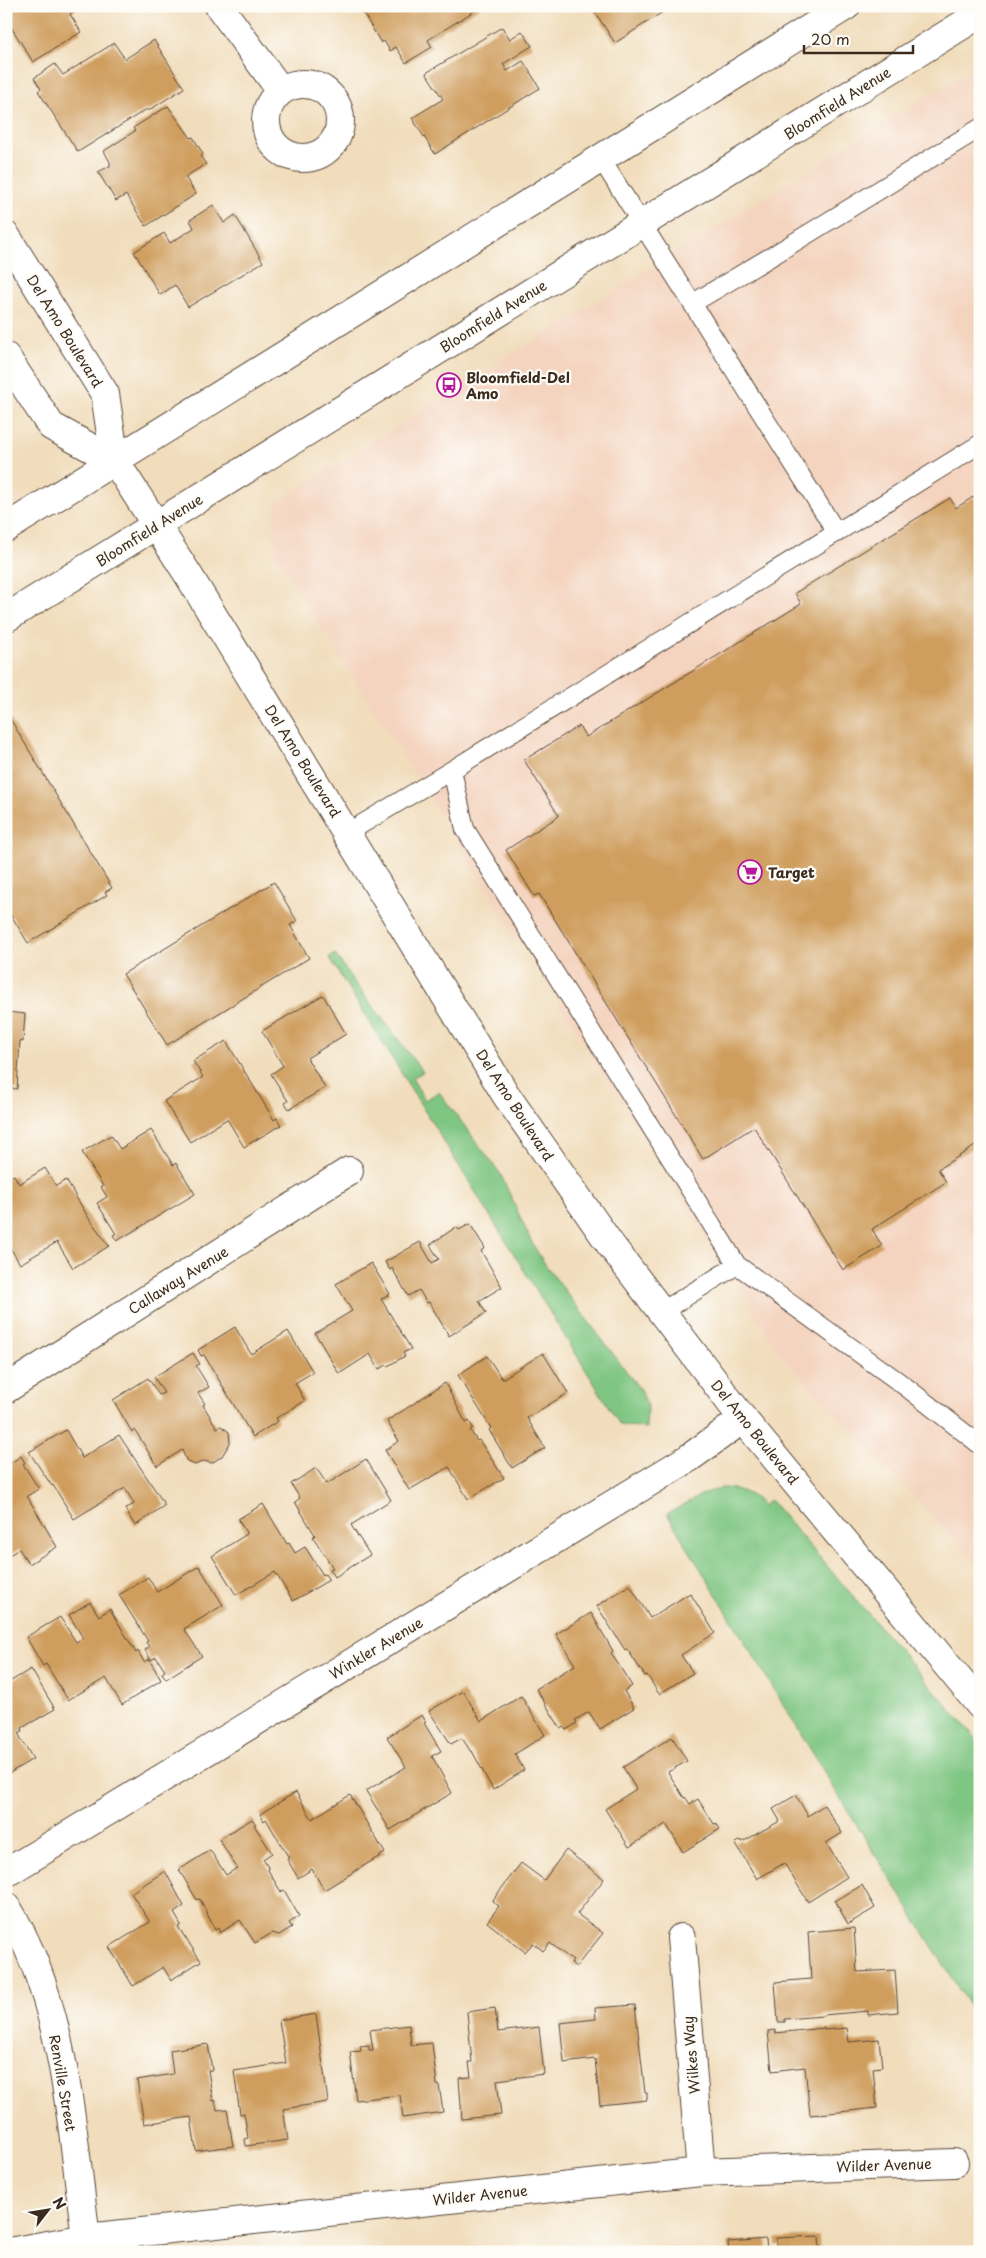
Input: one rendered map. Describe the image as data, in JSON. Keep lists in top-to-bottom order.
{
  "streets": {
    "street": [
      "Bloomfield Avenue",
      "Del Amo Boulevard",
      "Callaway Avenue",
      "Winkler Avenue",
      "Wilkes Way",
      "Renville Street",
      "Wilder Avenue"
    ]
  },
  "crossings": [
    ["Bloomfield Avenue", "Del Amo Boulevard"],
    ["Del Amo Boulevard", "Winkler Avenue"],
    ["Wilkes Way", "Wilder Avenue"],
    ["Renville Street", "Wilder Avenue"]
  ],
  "places": {
    "bus stop": ["Bloomfield-Del Amo"],
    "supermarket": ["Target"]
  },
  "scale_bar": "20 m",
  "north": "top right"
}
